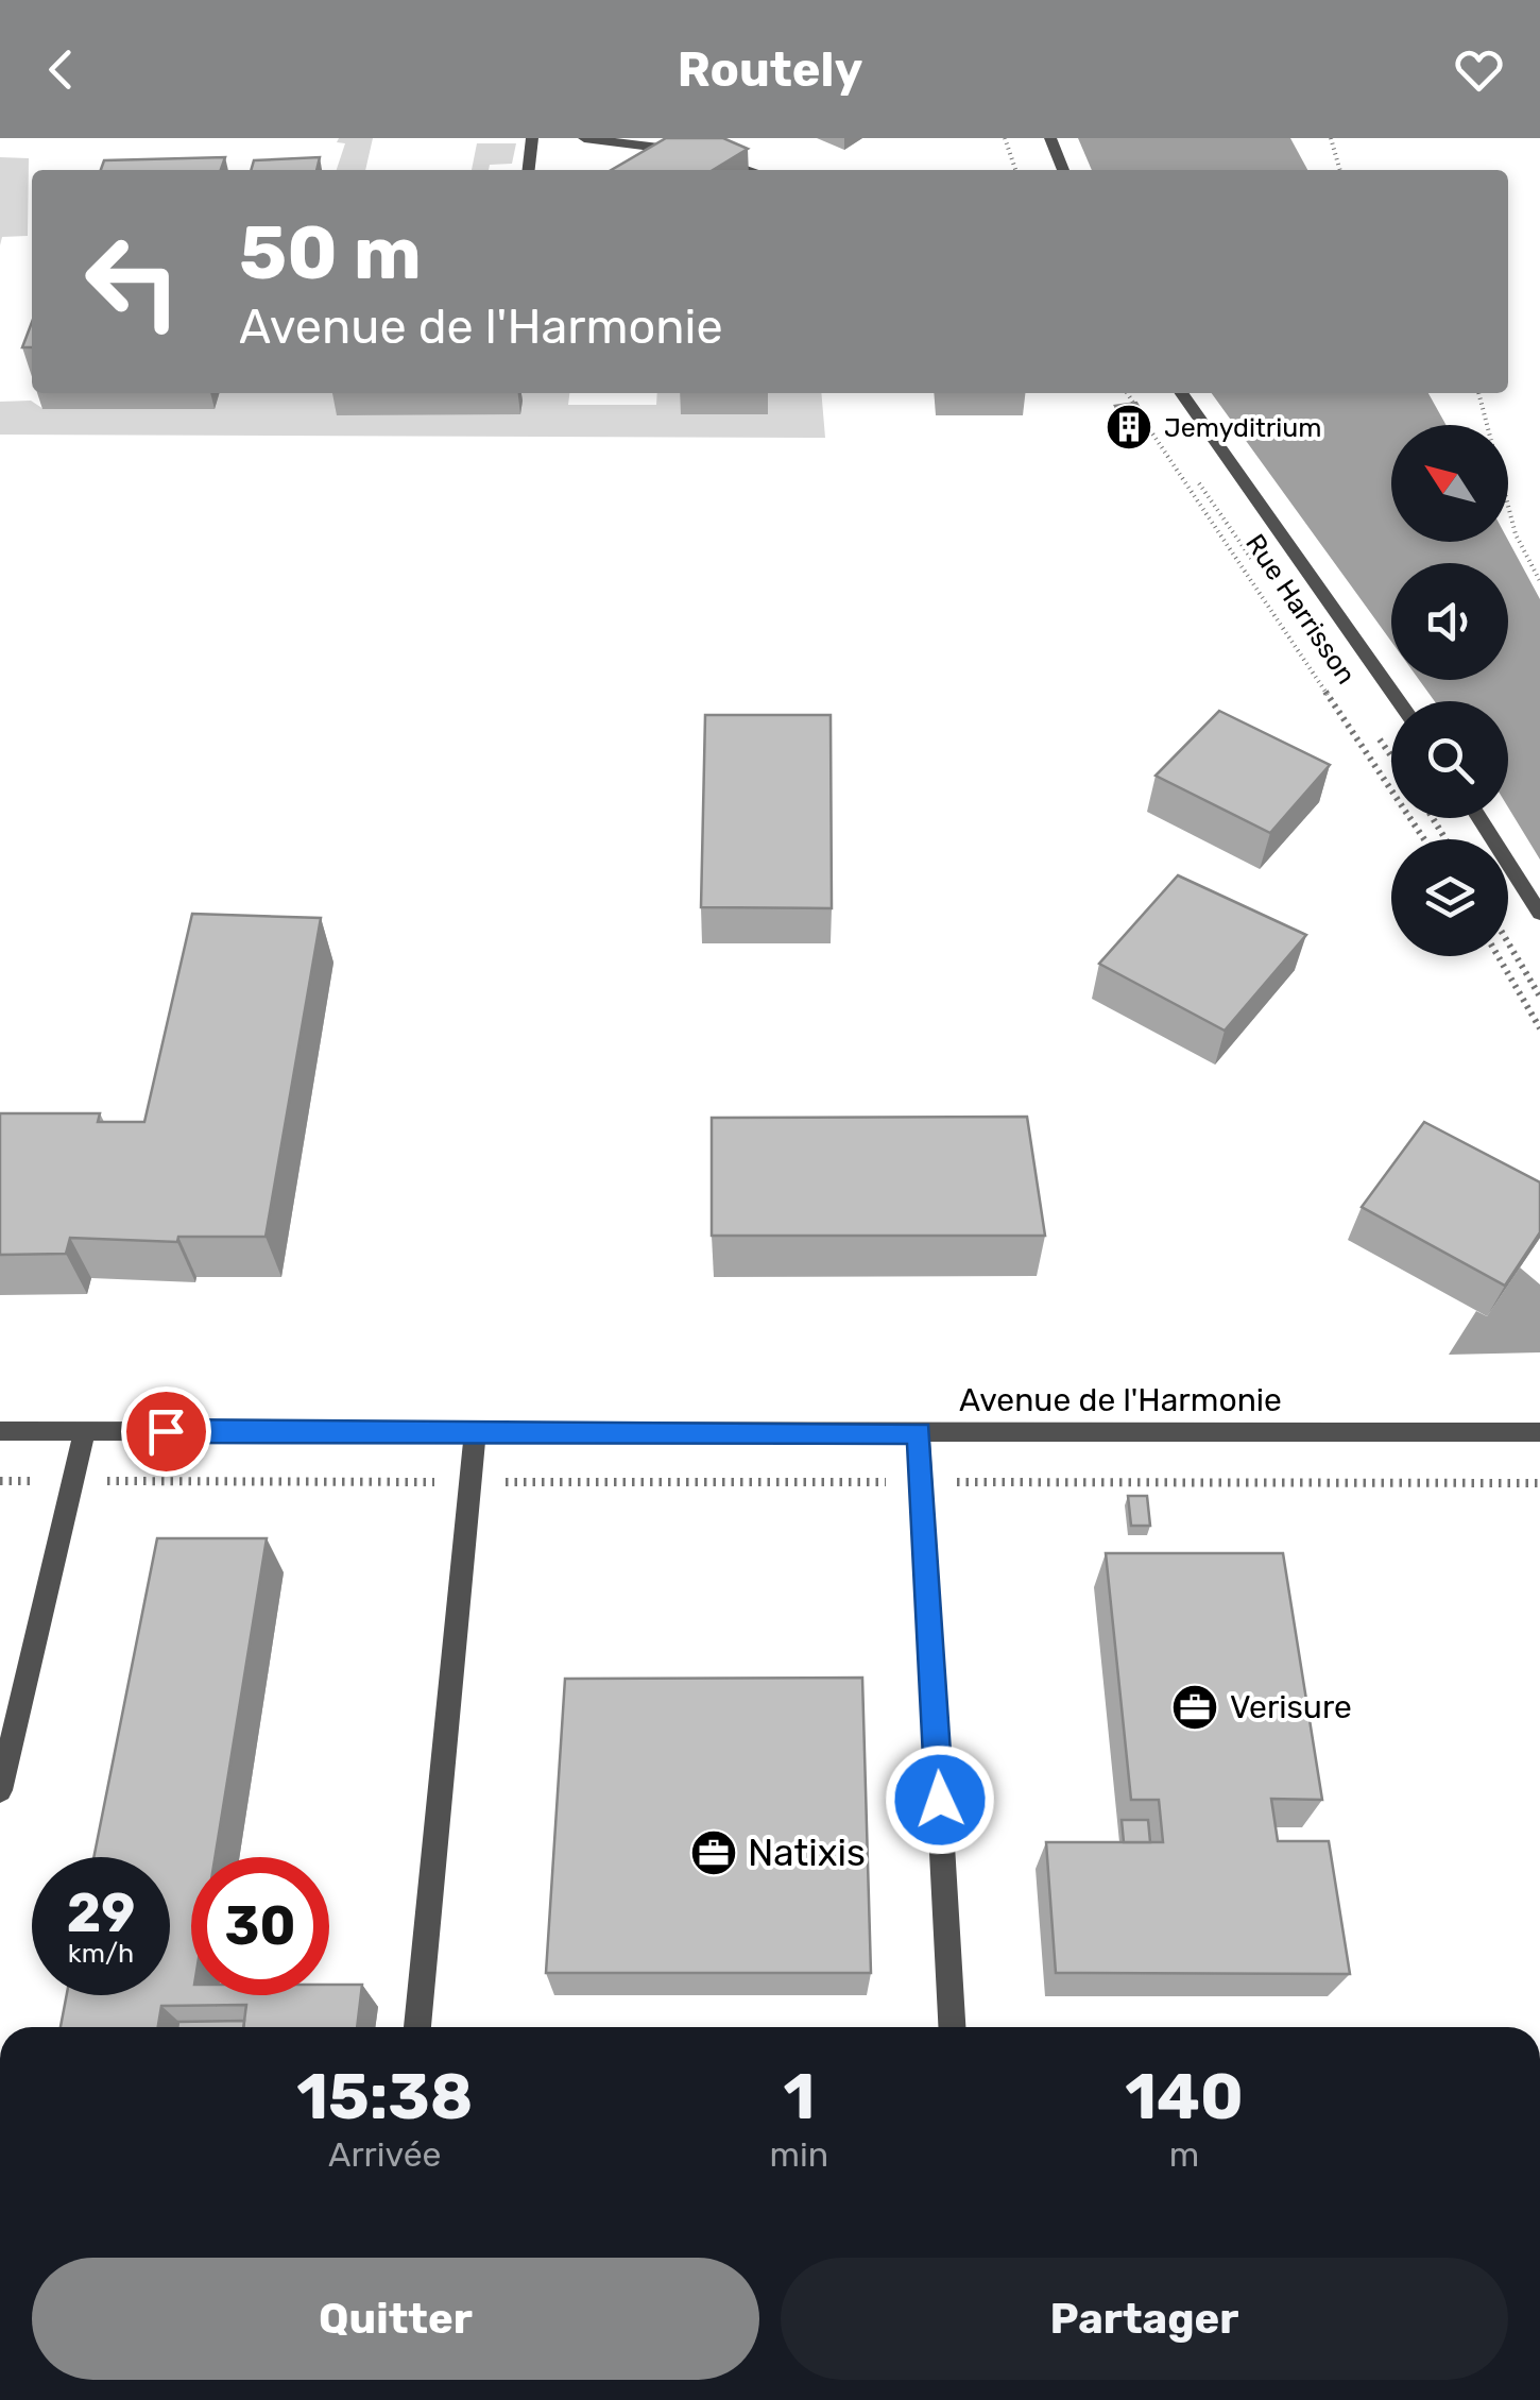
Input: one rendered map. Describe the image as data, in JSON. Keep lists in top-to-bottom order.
{
  "streets": {
    "street": ["Rue Harrisson", "Avenue de l'Harmonie"]
  },
  "places": {
    "building": ["Jemyditrium"],
    "office": ["Verisure", "Natixis"]
  },
  "north": "top left",
  "page": {
    "header": "Routely",
    "turn": ["50 m", "Avenue de l'Harmonie"],
    "speed": "29 km/h",
    "limit": "30",
    "eta": [
      "15:38",
      "Arrivée",
      "1",
      "min",
      "140",
      "m"
    ],
    "buttons": ["Quitter", "Partager"]
  }
}
